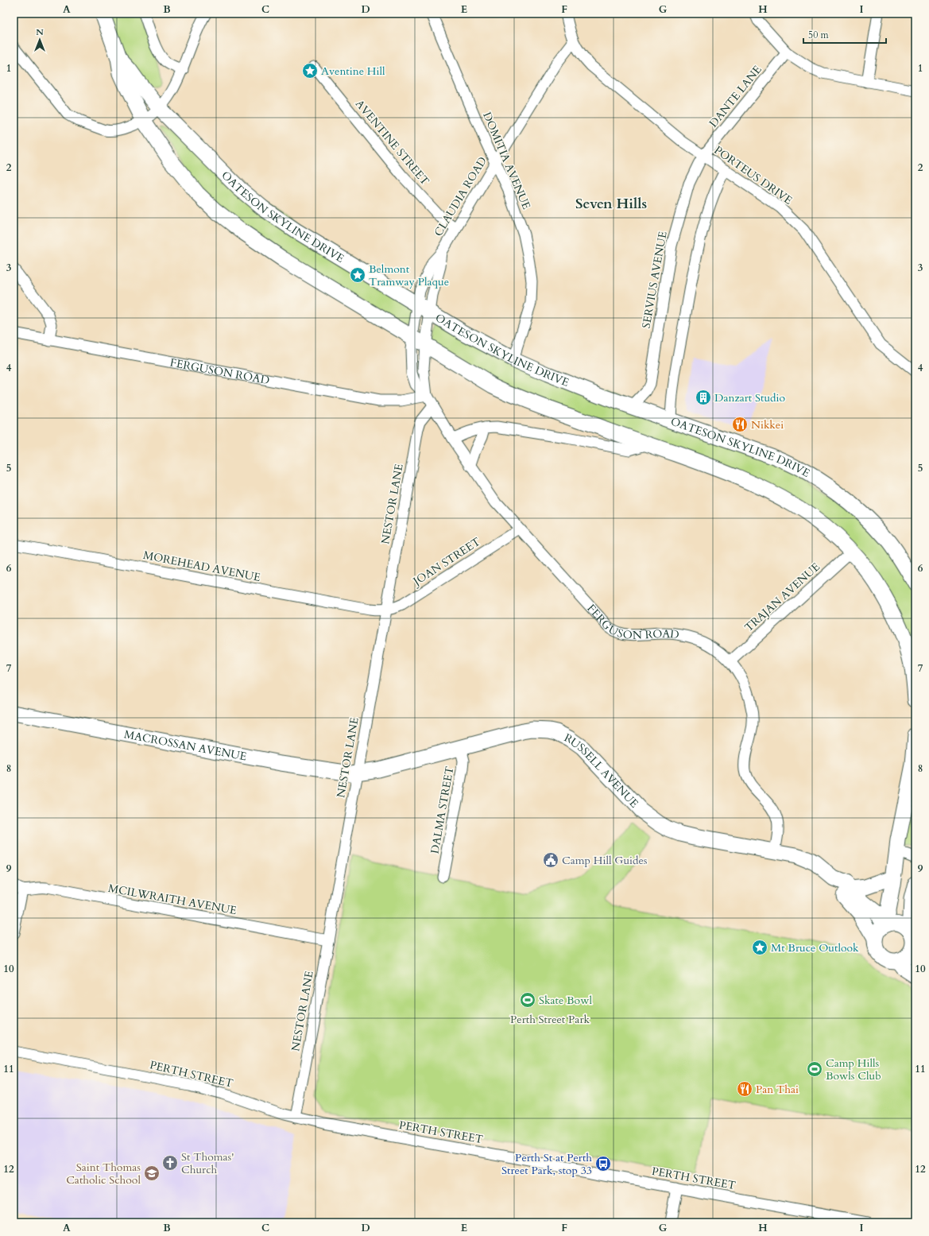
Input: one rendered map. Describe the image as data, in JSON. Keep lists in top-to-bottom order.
{
  "streets": {
    "main road": ["OATESON SKYLINE DRIVE", "MACROSSAN AVENUE", "RUSSELL AVENUE"],
    "street": [
      "DANTE LANE",
      "AVENTINE STREET",
      "DOMITIA AVENUE",
      "PORTEUS DRIVE",
      "CLAUDIA ROAD",
      "SERVIUS AVENUE",
      "FERGUSON ROAD",
      "NESTOR LANE",
      "JOAN STREET",
      "MOREHEAD AVENUE",
      "TRAJAN AVENUE",
      "DALMA STREET",
      "MCILWRAITH AVENUE",
      "PERTH STREET"
    ]
  },
  "crossings": [
    ["DANTE LANE", "PORTEUS DRIVE"],
    ["DANTE LANE", "SERVIUS AVENUE"],
    ["AVENTINE STREET", "CLAUDIA ROAD"],
    ["DOMITIA AVENUE", "CLAUDIA ROAD"],
    ["DOMITIA AVENUE", "OATESON SKYLINE DRIVE"],
    ["PORTEUS DRIVE", "CLAUDIA ROAD"],
    ["PORTEUS DRIVE", "SERVIUS AVENUE"],
    ["CLAUDIA ROAD", "OATESON SKYLINE DRIVE"],
    ["CLAUDIA ROAD", "FERGUSON ROAD"],
    ["OATESON SKYLINE DRIVE", "SERVIUS AVENUE"],
    ["OATESON SKYLINE DRIVE", "FERGUSON ROAD"],
    ["OATESON SKYLINE DRIVE", "TRAJAN AVENUE"],
    ["FERGUSON ROAD", "NESTOR LANE"],
    ["FERGUSON ROAD", "JOAN STREET"],
    ["FERGUSON ROAD", "TRAJAN AVENUE"],
    ["FERGUSON ROAD", "RUSSELL AVENUE"],
    ["NESTOR LANE", "JOAN STREET"],
    ["NESTOR LANE", "MOREHEAD AVENUE"],
    ["NESTOR LANE", "MACROSSAN AVENUE"],
    ["NESTOR LANE", "RUSSELL AVENUE"],
    ["NESTOR LANE", "MCILWRAITH AVENUE"],
    ["NESTOR LANE", "PERTH STREET"],
    ["JOAN STREET", "MOREHEAD AVENUE"],
    ["MACROSSAN AVENUE", "RUSSELL AVENUE"],
    ["RUSSELL AVENUE", "DALMA STREET"]
  ],
  "districts": ["Seven Hills"],
  "parks": ["Perth Street Park"],
  "places": {
    "place": ["Aventine Hill", "Belmont Tramway Plaque", "Mt Bruce Outlook"],
    "building": ["Danzart Studio"],
    "restaurant": ["Nikkei", "Pan Thai"],
    "public building": ["Camp Hill Guides"],
    "sports": ["Skate Bowl", "Camp Hills Bowls Club"],
    "church": ["St Thomas' Church"],
    "bus stop": ["Perth St at Perth Street Park, stop 33"],
    "school or university": ["Saint Thomas Catholic School"]
  },
  "scale_bar": "50 m",
  "north": "top",
  "grid": {
    "columns": [
      "A",
      "B",
      "C",
      "D",
      "E",
      "F",
      "G",
      "H",
      "I"
    ],
    "rows": [
      "1",
      "2",
      "3",
      "4",
      "5",
      "6",
      "7",
      "8",
      "9",
      "10",
      "11",
      "12"
    ]
  }
}
